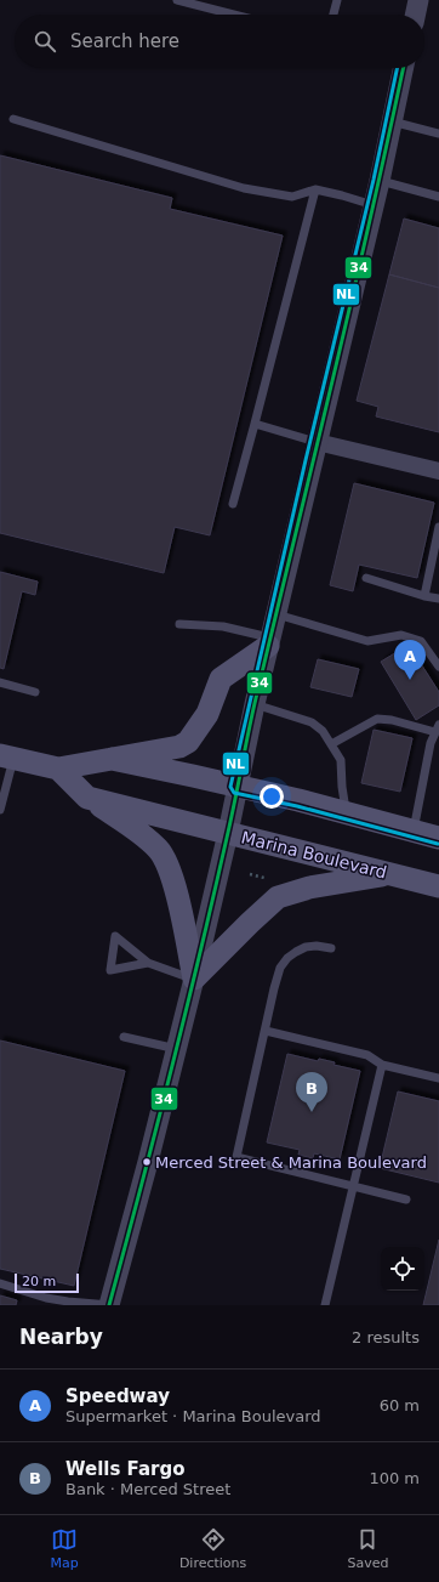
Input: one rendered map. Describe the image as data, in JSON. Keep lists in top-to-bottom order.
{
  "streets": {
    "main road": ["Marina Boulevard"]
  },
  "places": ["Merced Street & Marina Boulevard"],
  "lines": ["transit line 34", "transit line NL"],
  "scale_bar": "20 m",
  "page": {
    "search": "Search here",
    "pins": ["A", "B"],
    "scale": "20 m",
    "heading": ["Nearby", "2 results"],
    "list": [
      {
        "mark": "A",
        "name": "Speedway",
        "note": "Supermarket · Marina Boulevard",
        "value": "60 m"
      },
      {
        "mark": "B",
        "name": "Wells Fargo",
        "note": "Bank · Merced Street",
        "value": "100 m"
      }
    ],
    "nav": ["Map", "Directions", "Saved"]
  }
}
